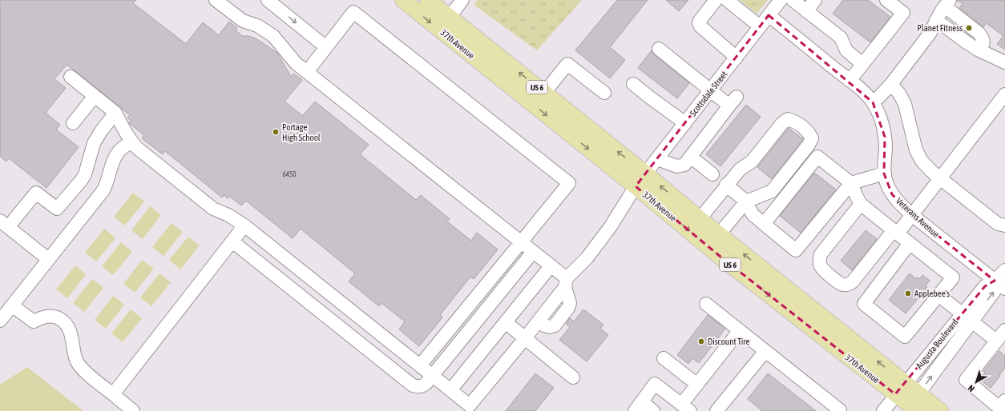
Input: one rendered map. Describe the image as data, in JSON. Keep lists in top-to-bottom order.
{
  "streets": {
    "main road": ["37th Avenue", "US 6"],
    "street": ["Scottsdale Street", "Veterans Avenue", "Augusta Boulevard"]
  },
  "crossings": [
    ["37th Avenue", "Scottsdale Street"],
    ["37th Avenue", "Augusta Boulevard"],
    ["Scottsdale Street", "Veterans Avenue"],
    ["Veterans Avenue", "Augusta Boulevard"]
  ],
  "places": [
    "Planet Fitness",
    "Portage High School",
    "Applebee's",
    "Discount Tire"
  ],
  "house_numbers": ["6450"],
  "north": "bottom left"
}
